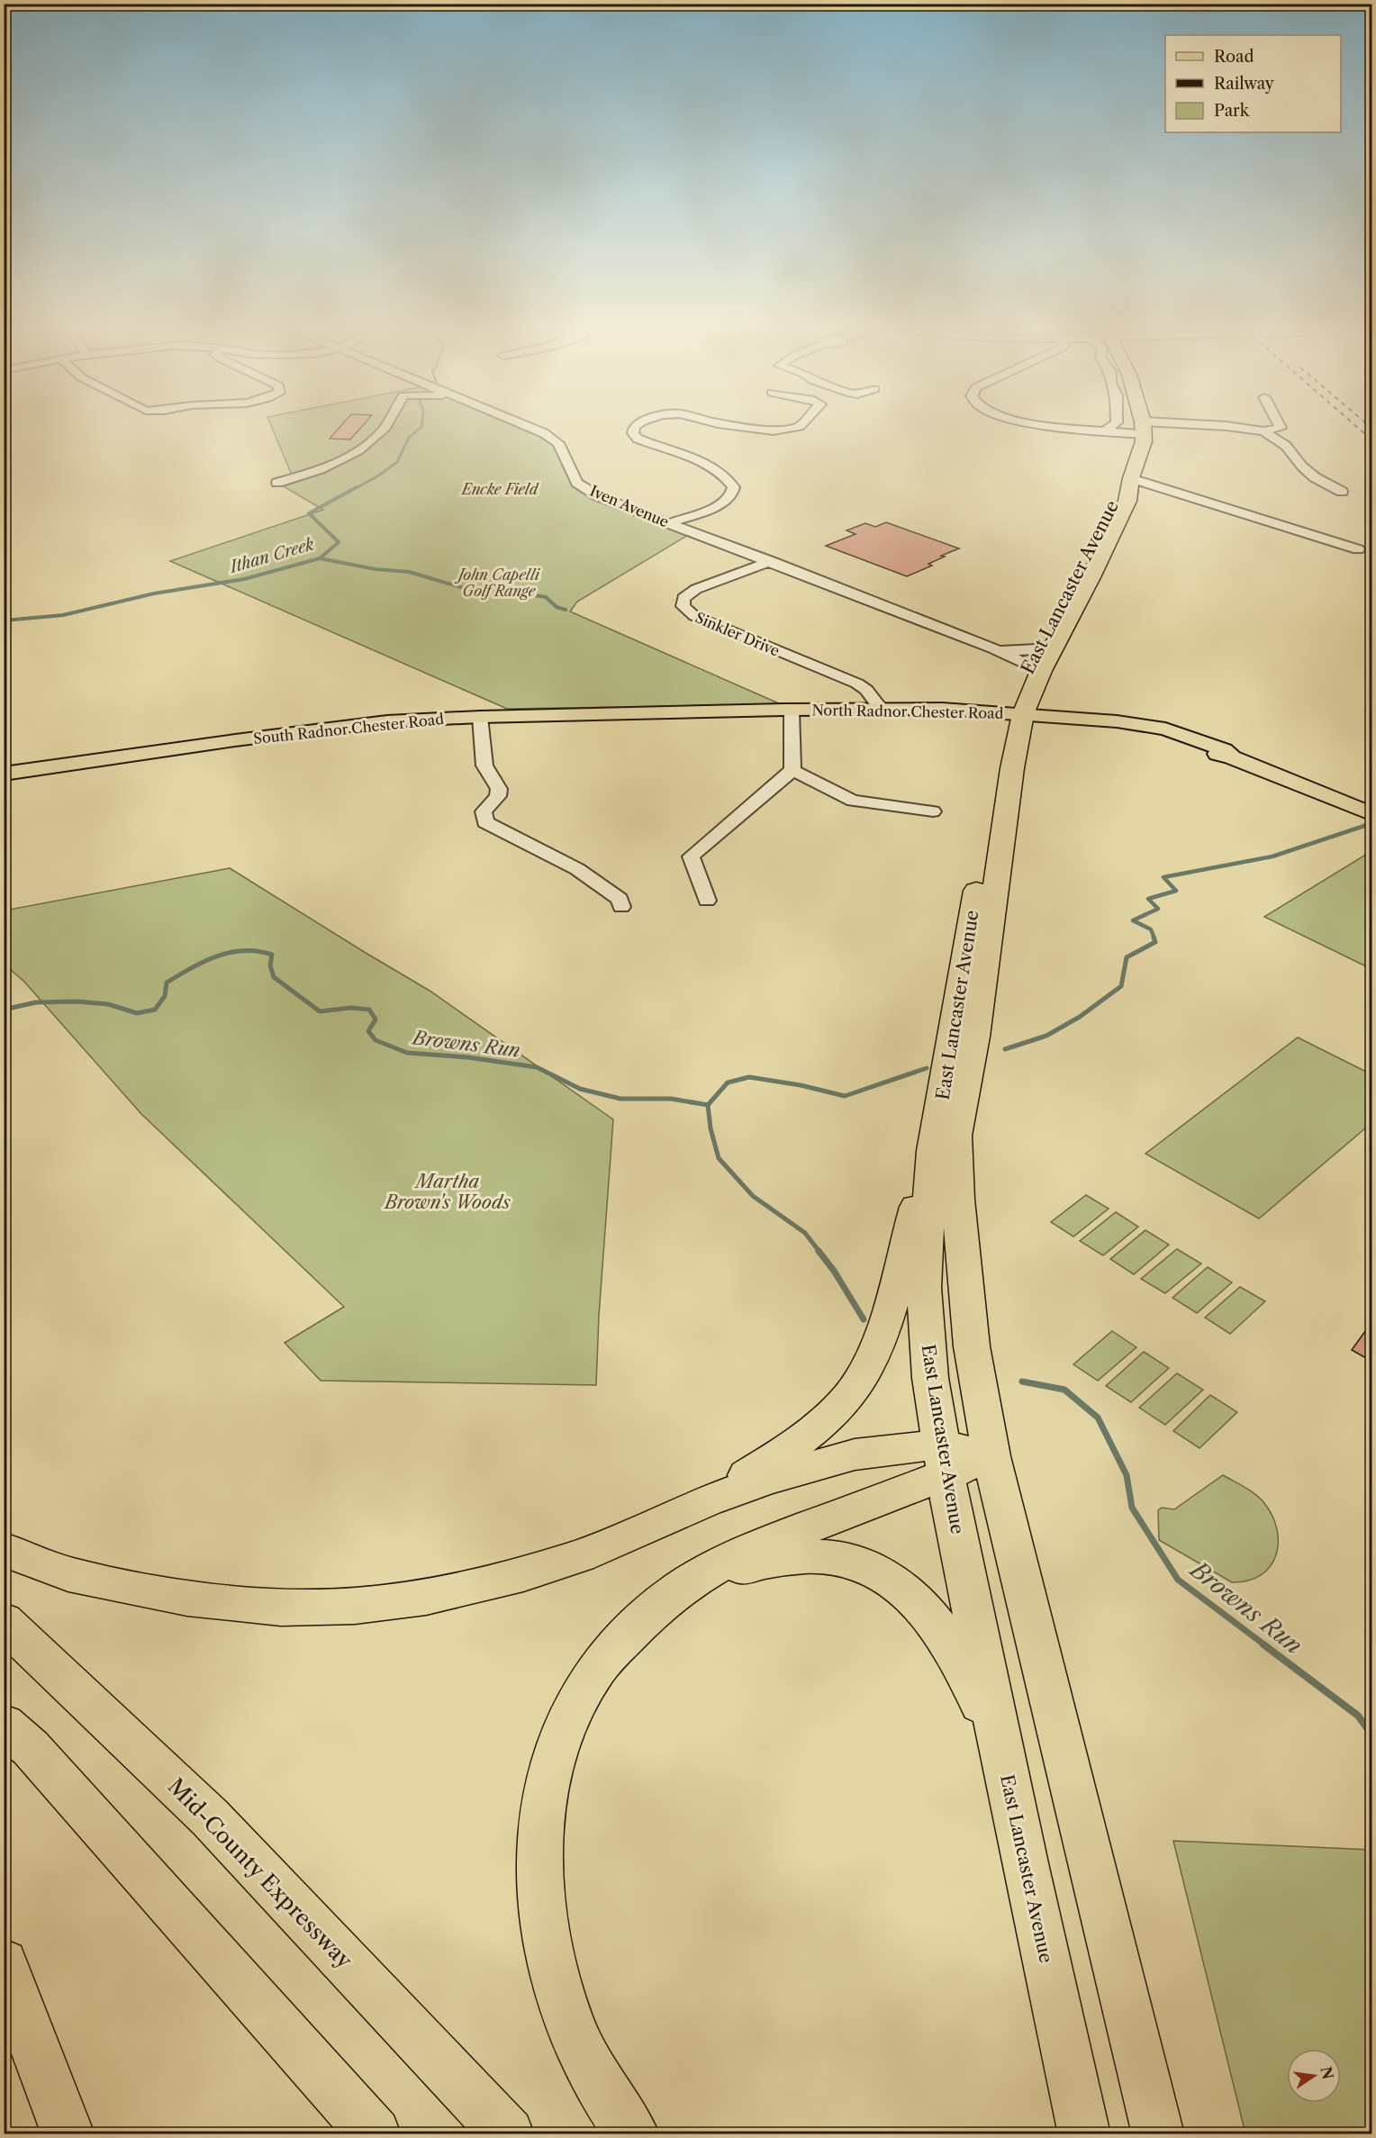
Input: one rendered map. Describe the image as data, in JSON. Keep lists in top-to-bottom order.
{
  "streets": {
    "highway": ["East Lancaster Avenue", "Mid-County Expressway"],
    "main road": ["North Radnor Chester Road", "South Radnor Chester Road"],
    "street": ["Iven Avenue", "Sinkler Drive"]
  },
  "crossings": [
    ["Iven Avenue", "East Lancaster Avenue"],
    ["Iven Avenue", "Sinkler Drive"],
    ["East Lancaster Avenue", "North Radnor Chester Road"],
    ["Sinkler Drive", "North Radnor Chester Road"],
    ["North Radnor Chester Road", "South Radnor Chester Road"]
  ],
  "water": ["Ithan Creek", "Browns Run"],
  "parks": ["Encke Field", "John Capelli Golf Range", "Martha Brown's Woods"],
  "legend": ["Road", "Railway", "Park"],
  "north": "right"
}
